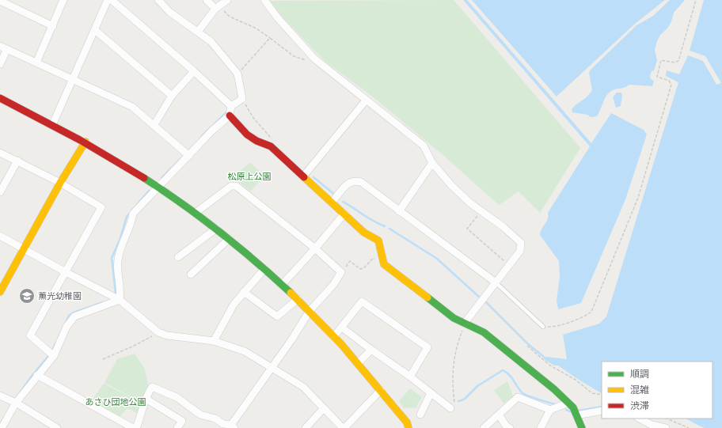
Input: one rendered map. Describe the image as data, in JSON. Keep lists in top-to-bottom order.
{
  "parks": ["松原上公園", "あさひ団地公園"],
  "places": {
    "school or university": ["薫光幼稚園"]
  },
  "legend": ["順調", "混雑", "渋滞"]
}
